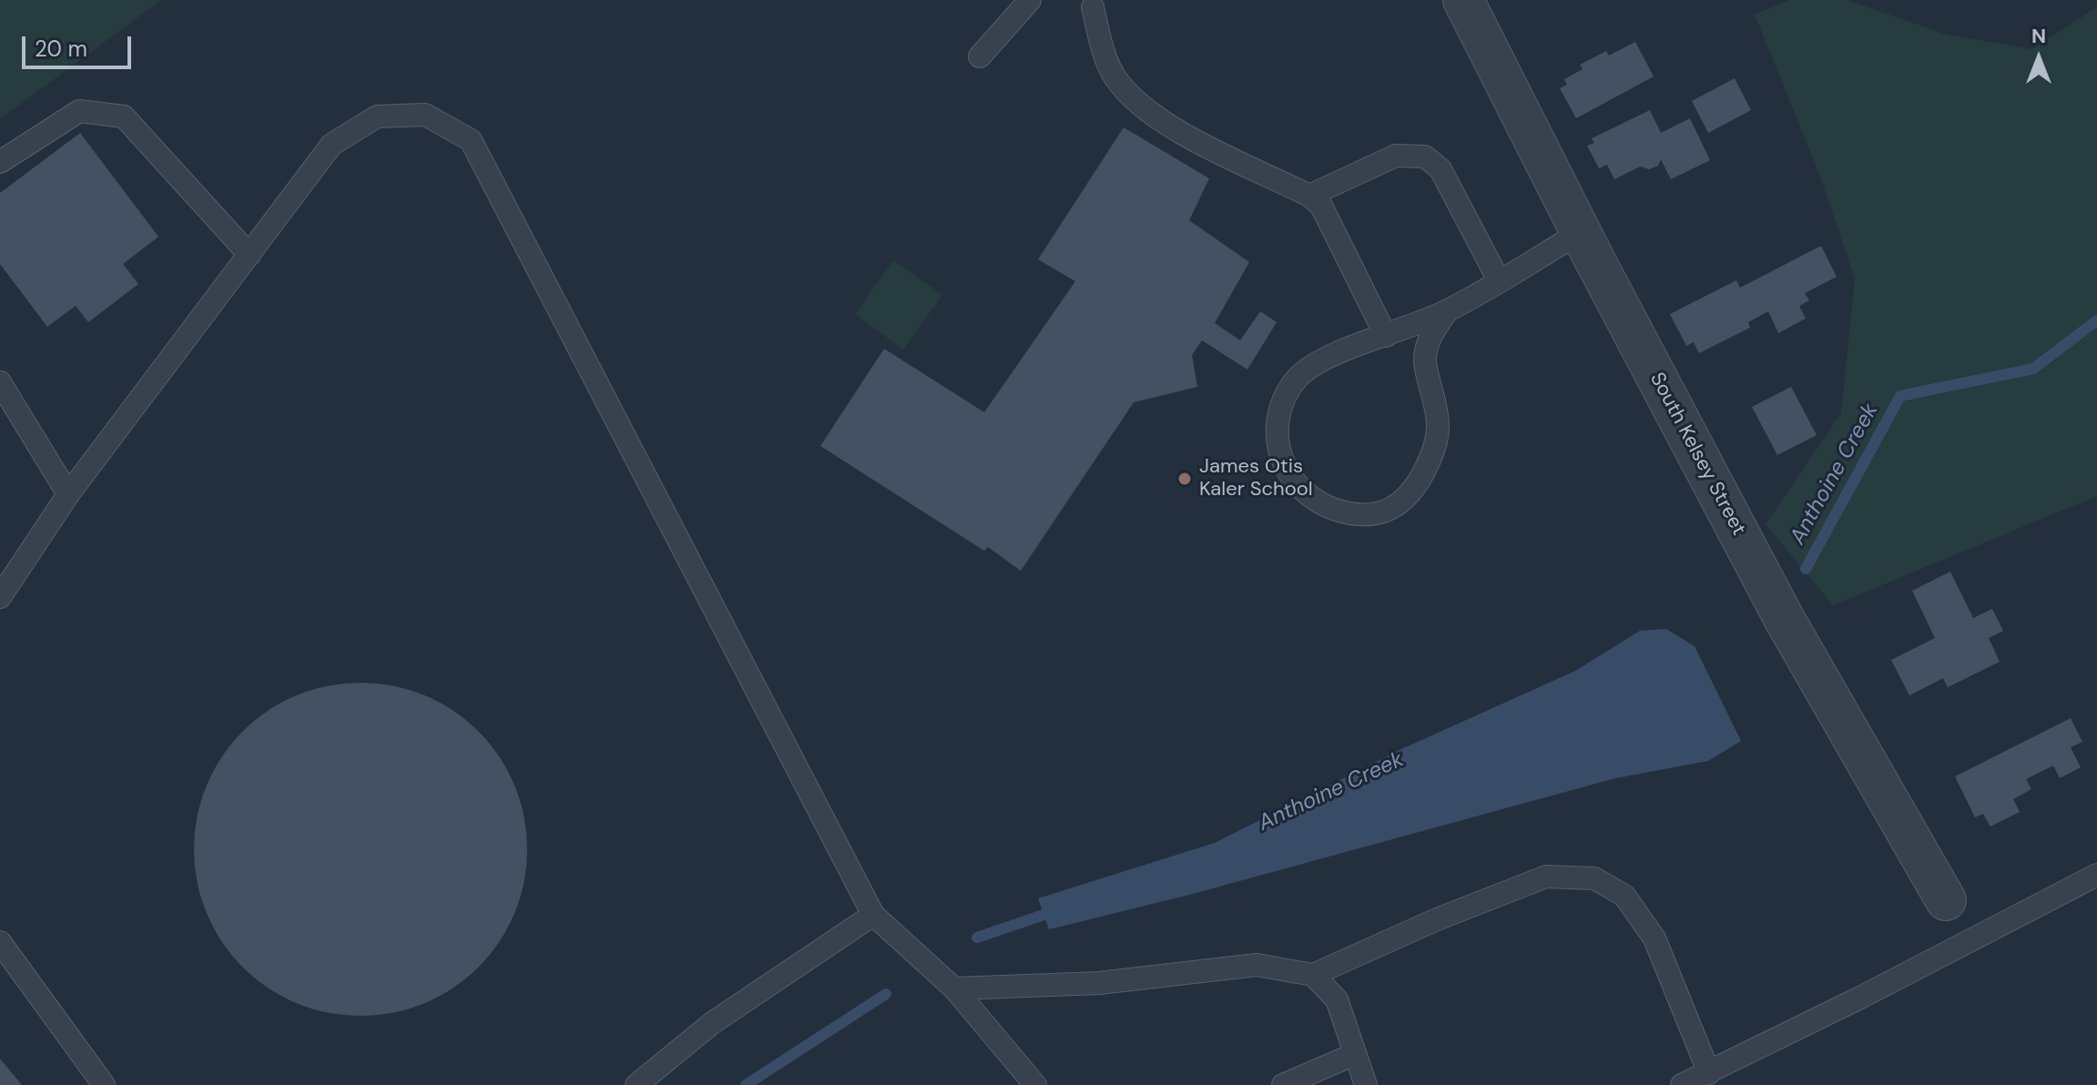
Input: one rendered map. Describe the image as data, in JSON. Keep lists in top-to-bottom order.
{
  "streets": {
    "street": ["South Kelsey Street"]
  },
  "water": ["Anthoine Creek"],
  "places": ["James Otis Kaler School"],
  "scale_bar": "20 m",
  "north": "top"
}
